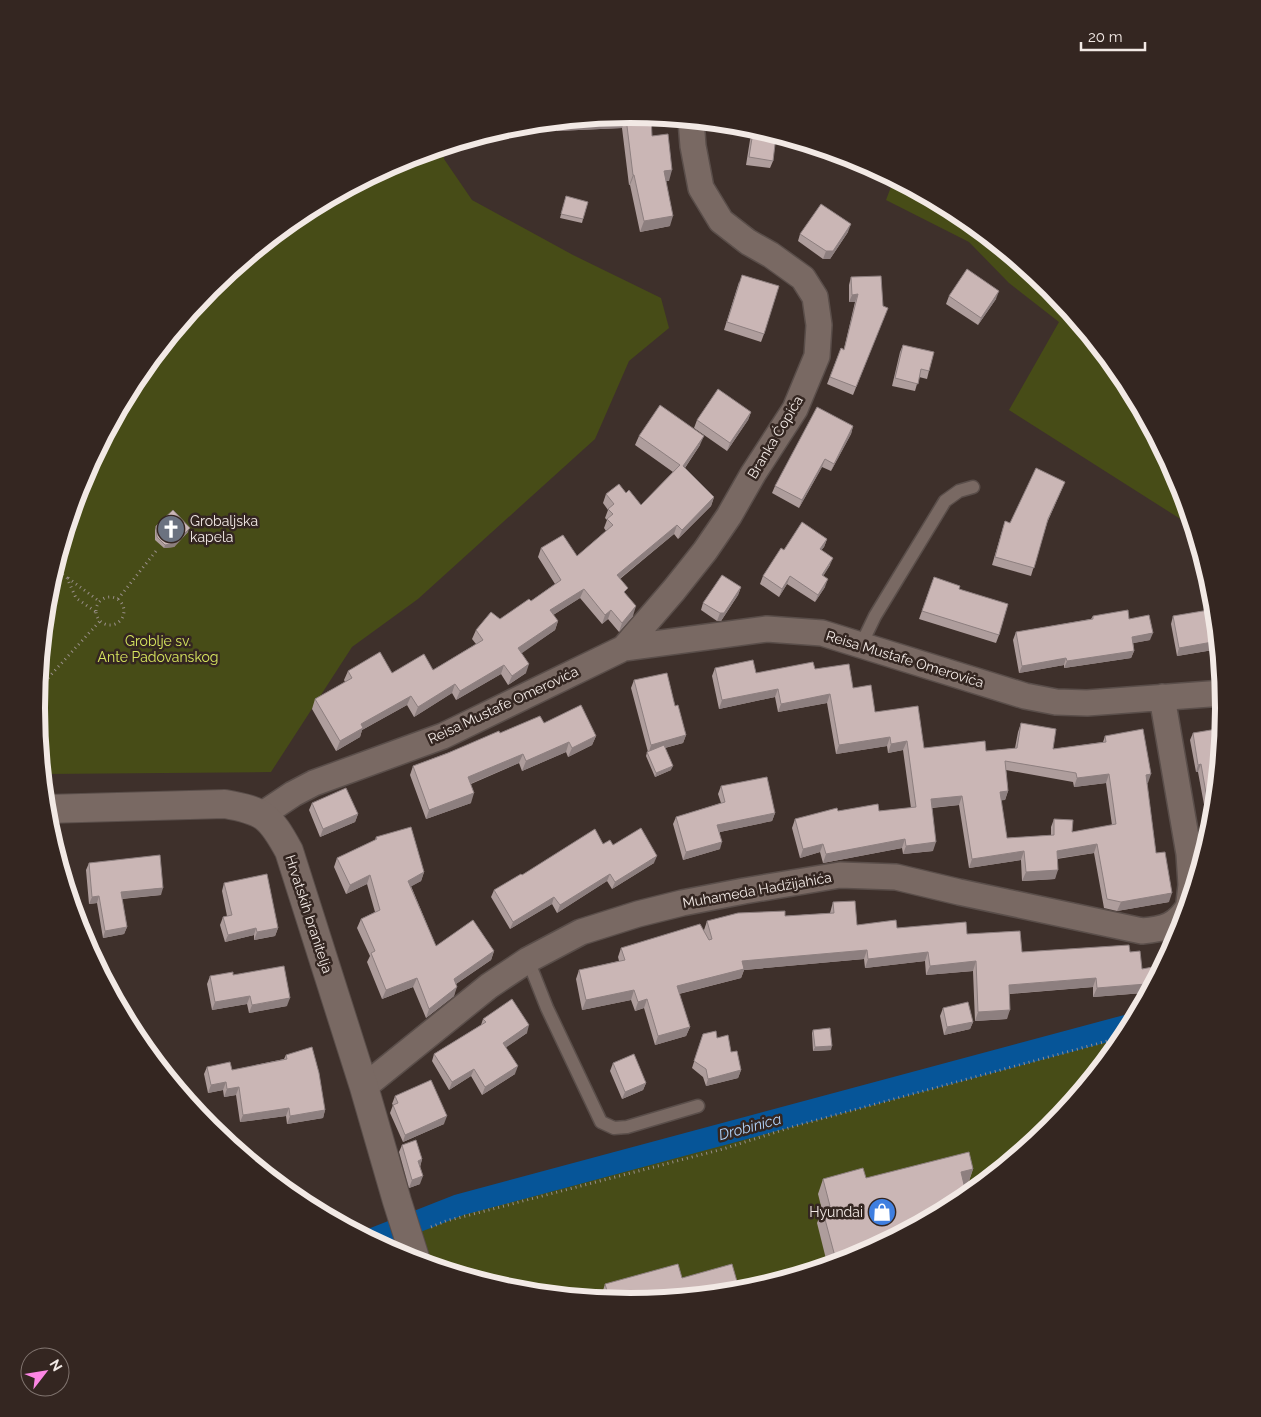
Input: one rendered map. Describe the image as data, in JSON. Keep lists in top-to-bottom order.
{
  "streets": {
    "street": [
      "Branka Ćopića",
      "Reisa Mustafe Omerovića",
      "Muhameda Hadžijahića",
      "Hrvatskih branitelja"
    ]
  },
  "crossings": [
    ["Branka Ćopića", "Reisa Mustafe Omerovića"],
    ["Reisa Mustafe Omerovića", "Muhameda Hadžijahića"],
    ["Reisa Mustafe Omerovića", "Hrvatskih branitelja"],
    ["Muhameda Hadžijahića", "Hrvatskih branitelja"]
  ],
  "water": ["Drobinica"],
  "parks": ["Groblje sv. Ante Padovanskog"],
  "places": {
    "church": ["Grobaljska kapela"],
    "shop": ["Hyundai"]
  },
  "scale_bar": "20 m",
  "north": "top right"
}
